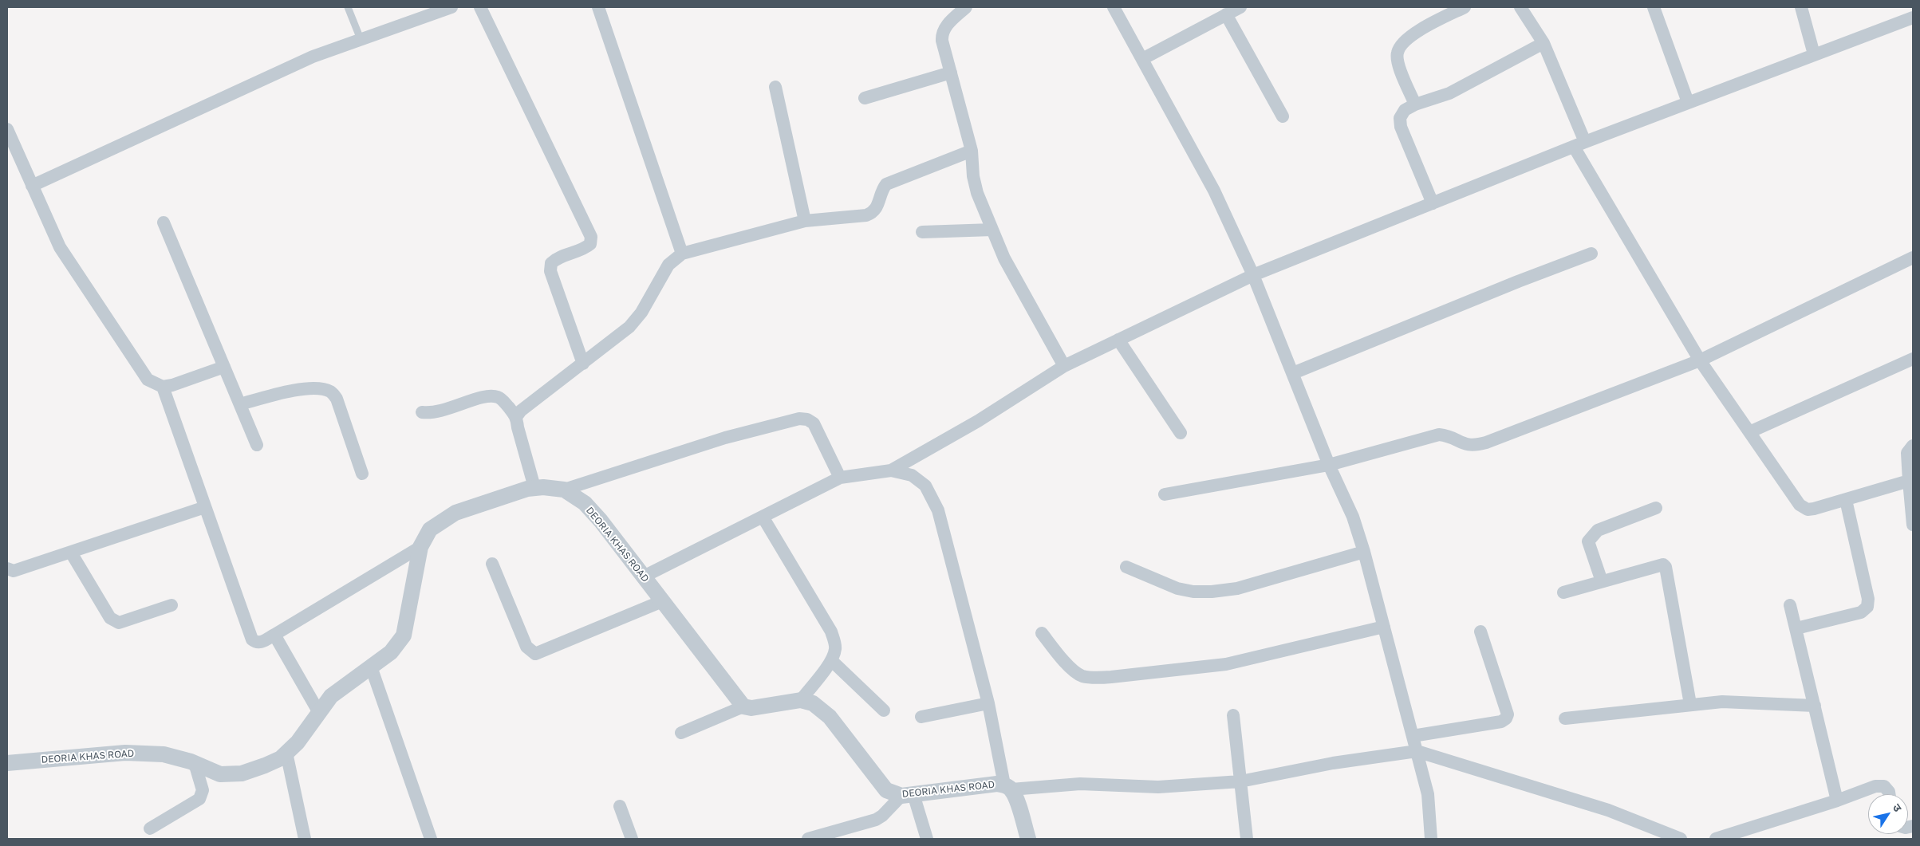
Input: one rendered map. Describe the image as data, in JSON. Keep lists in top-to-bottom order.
{
  "streets": {
    "street": ["DEORIA KHAS ROAD"]
  },
  "north": "top right"
}
